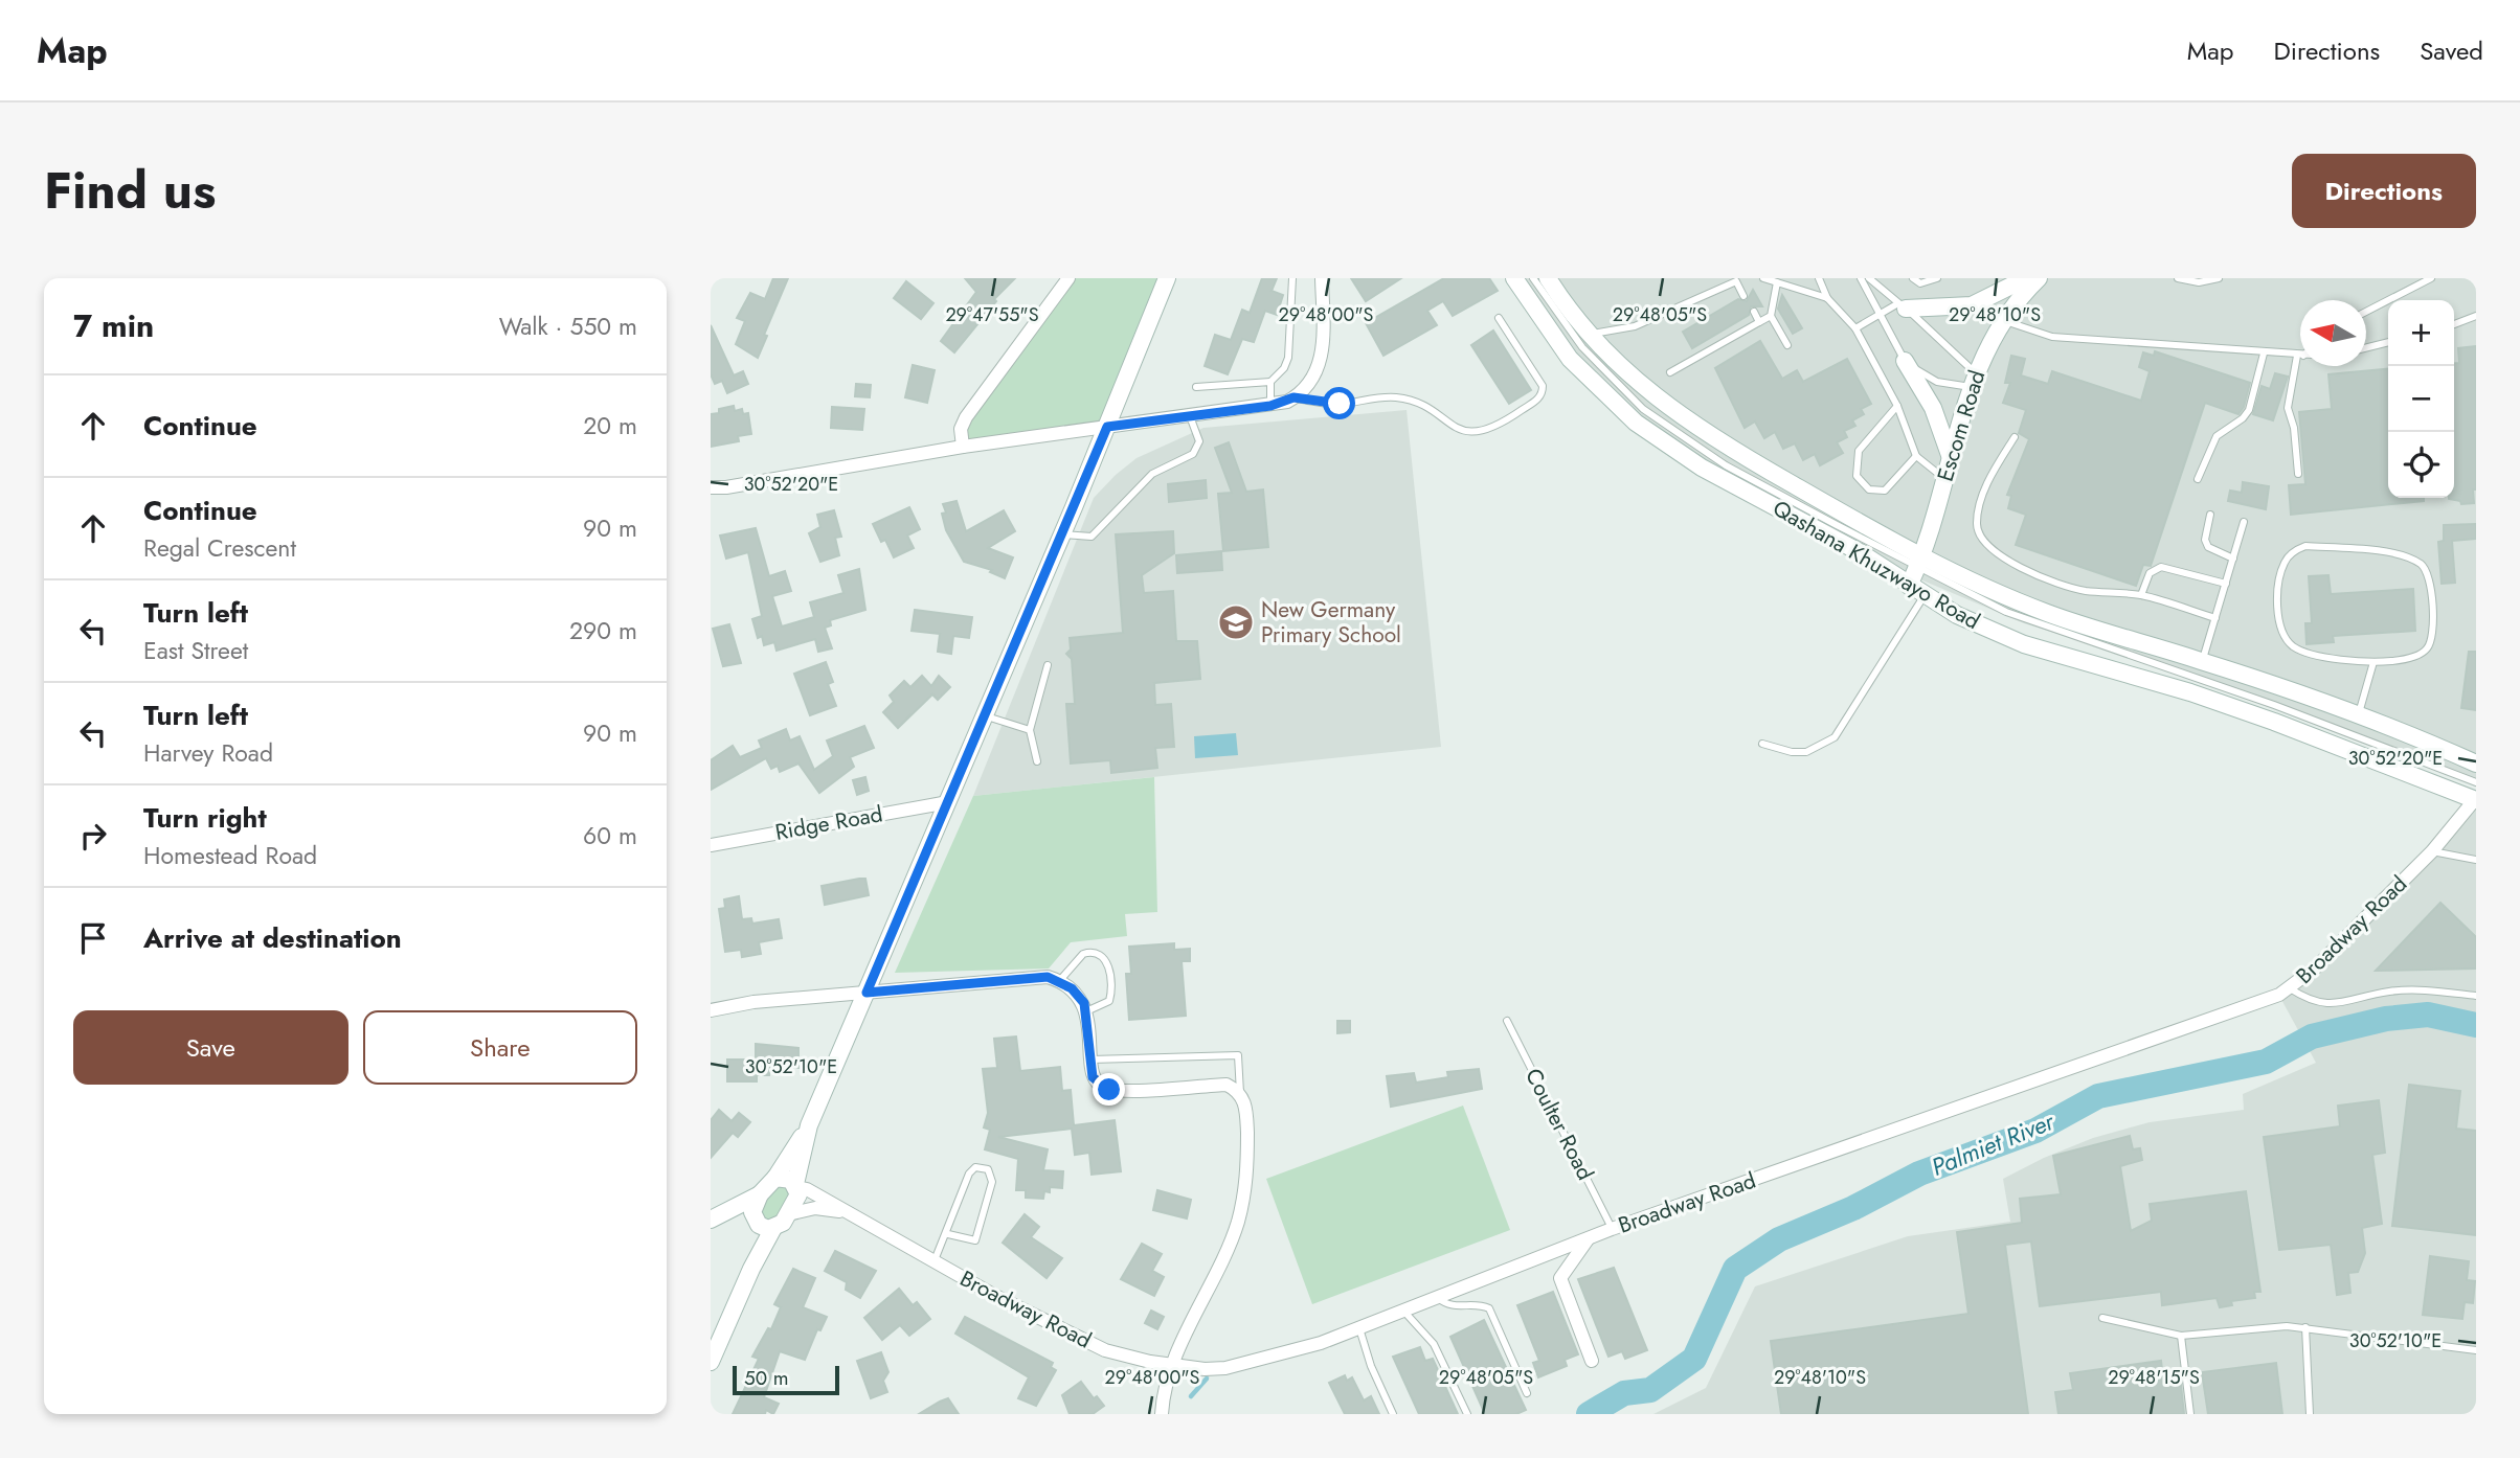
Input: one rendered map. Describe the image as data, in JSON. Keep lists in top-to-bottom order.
{
  "streets": {
    "main road": ["Escom Road", "Qashana Khuzwayo Road"],
    "street": ["Ridge Road", "Broadway Road"],
    "lane": ["Coulter Road"]
  },
  "crossings": [
    ["Escom Road", "Qashana Khuzwayo Road"],
    ["Qashana Khuzwayo Road", "Broadway Road"],
    ["Broadway Road", "Coulter Road"]
  ],
  "water": ["Palmiet River"],
  "places": {
    "school or university": ["New Germany Primary School"]
  },
  "scale_bar": "50 m",
  "north": "left",
  "page": {
    "header": "Map",
    "nav": ["Map", "Directions", "Saved"],
    "title": "Find us",
    "buttons": [
      "Directions",
      ["Save", "Share"]
    ],
    "heading": ["7 min", "Walk · 550 m"],
    "map_buttons": ["+", "−"],
    "list": [
      ["Continue", "20 m"],
      ["Continue", "Regal Crescent", "90 m"],
      ["Turn left", "East Street", "290 m"],
      ["Turn left", "Harvey Road", "90 m"],
      ["Turn right", "Homestead Road", "60 m"],
      "Arrive at destination"
    ],
    "scale": "50 m"
  },
  "coordinates": [
    "29°47'55\"S",
    "29°48'00\"S",
    "29°48'05\"S",
    "29°48'10\"S",
    "30°52'20\"E",
    "30°52'10\"E",
    "29°48'15\"S"
  ]
}
